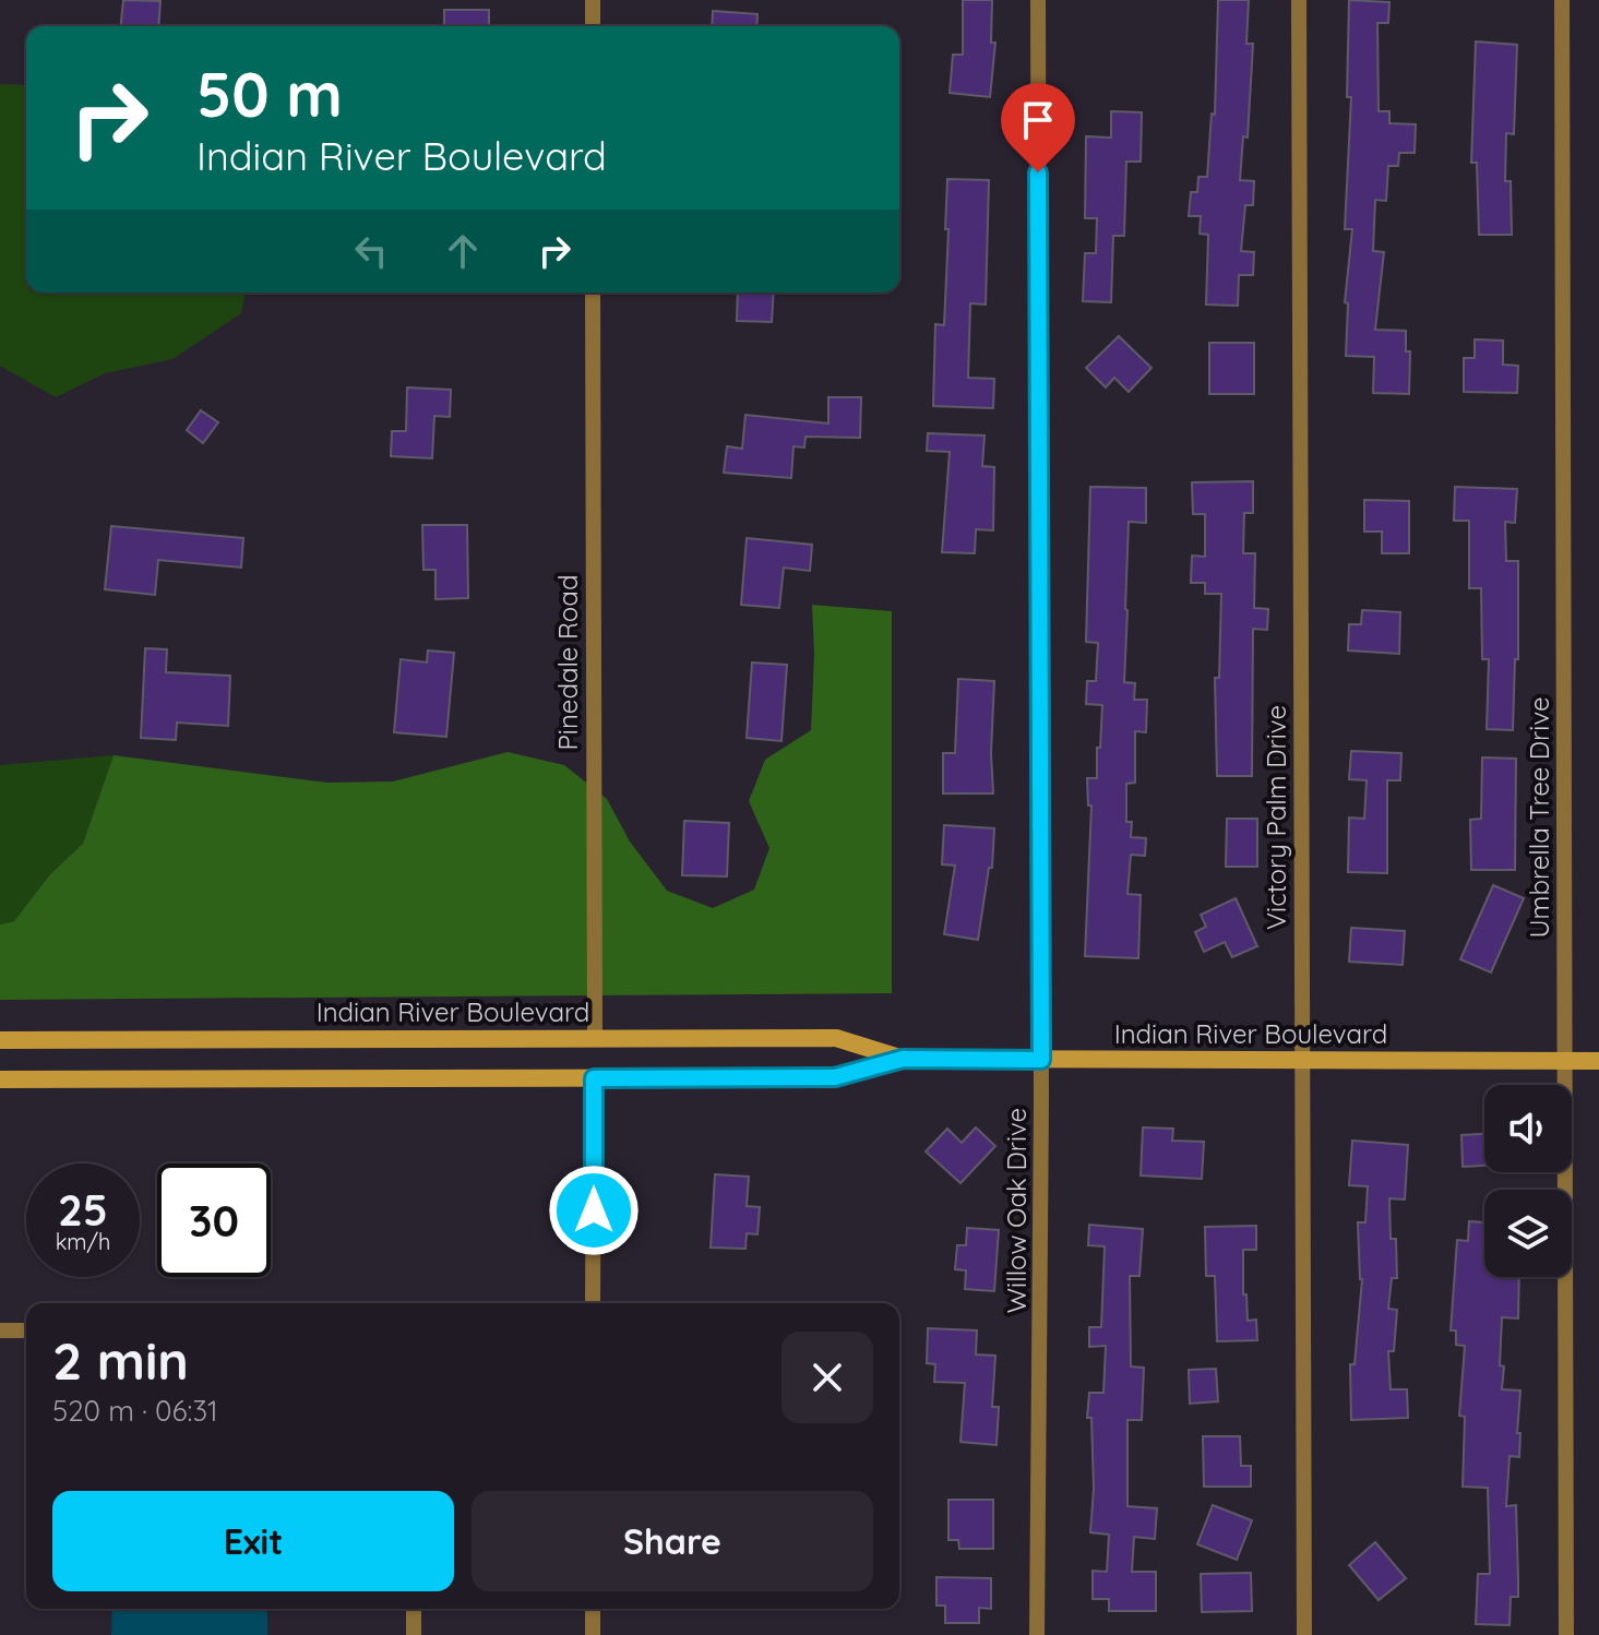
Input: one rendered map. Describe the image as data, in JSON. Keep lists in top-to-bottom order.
{
  "streets": {
    "main road": ["Indian River Boulevard"],
    "street": [
      "Pinedale Road",
      "Victory Palm Drive",
      "Umbrella Tree Drive",
      "Willow Oak Drive"
    ]
  },
  "crossings": [
    ["Pinedale Road", "Indian River Boulevard"],
    ["Victory Palm Drive", "Indian River Boulevard"],
    ["Umbrella Tree Drive", "Indian River Boulevard"],
    ["Indian River Boulevard", "Willow Oak Drive"]
  ],
  "page": {
    "turn": ["50 m", "Indian River Boulevard"],
    "speed": "25 km/h",
    "limit": "30",
    "heading": ["2 min", "520 m · 06:31"],
    "buttons": ["Exit", "Share"]
  }
}
